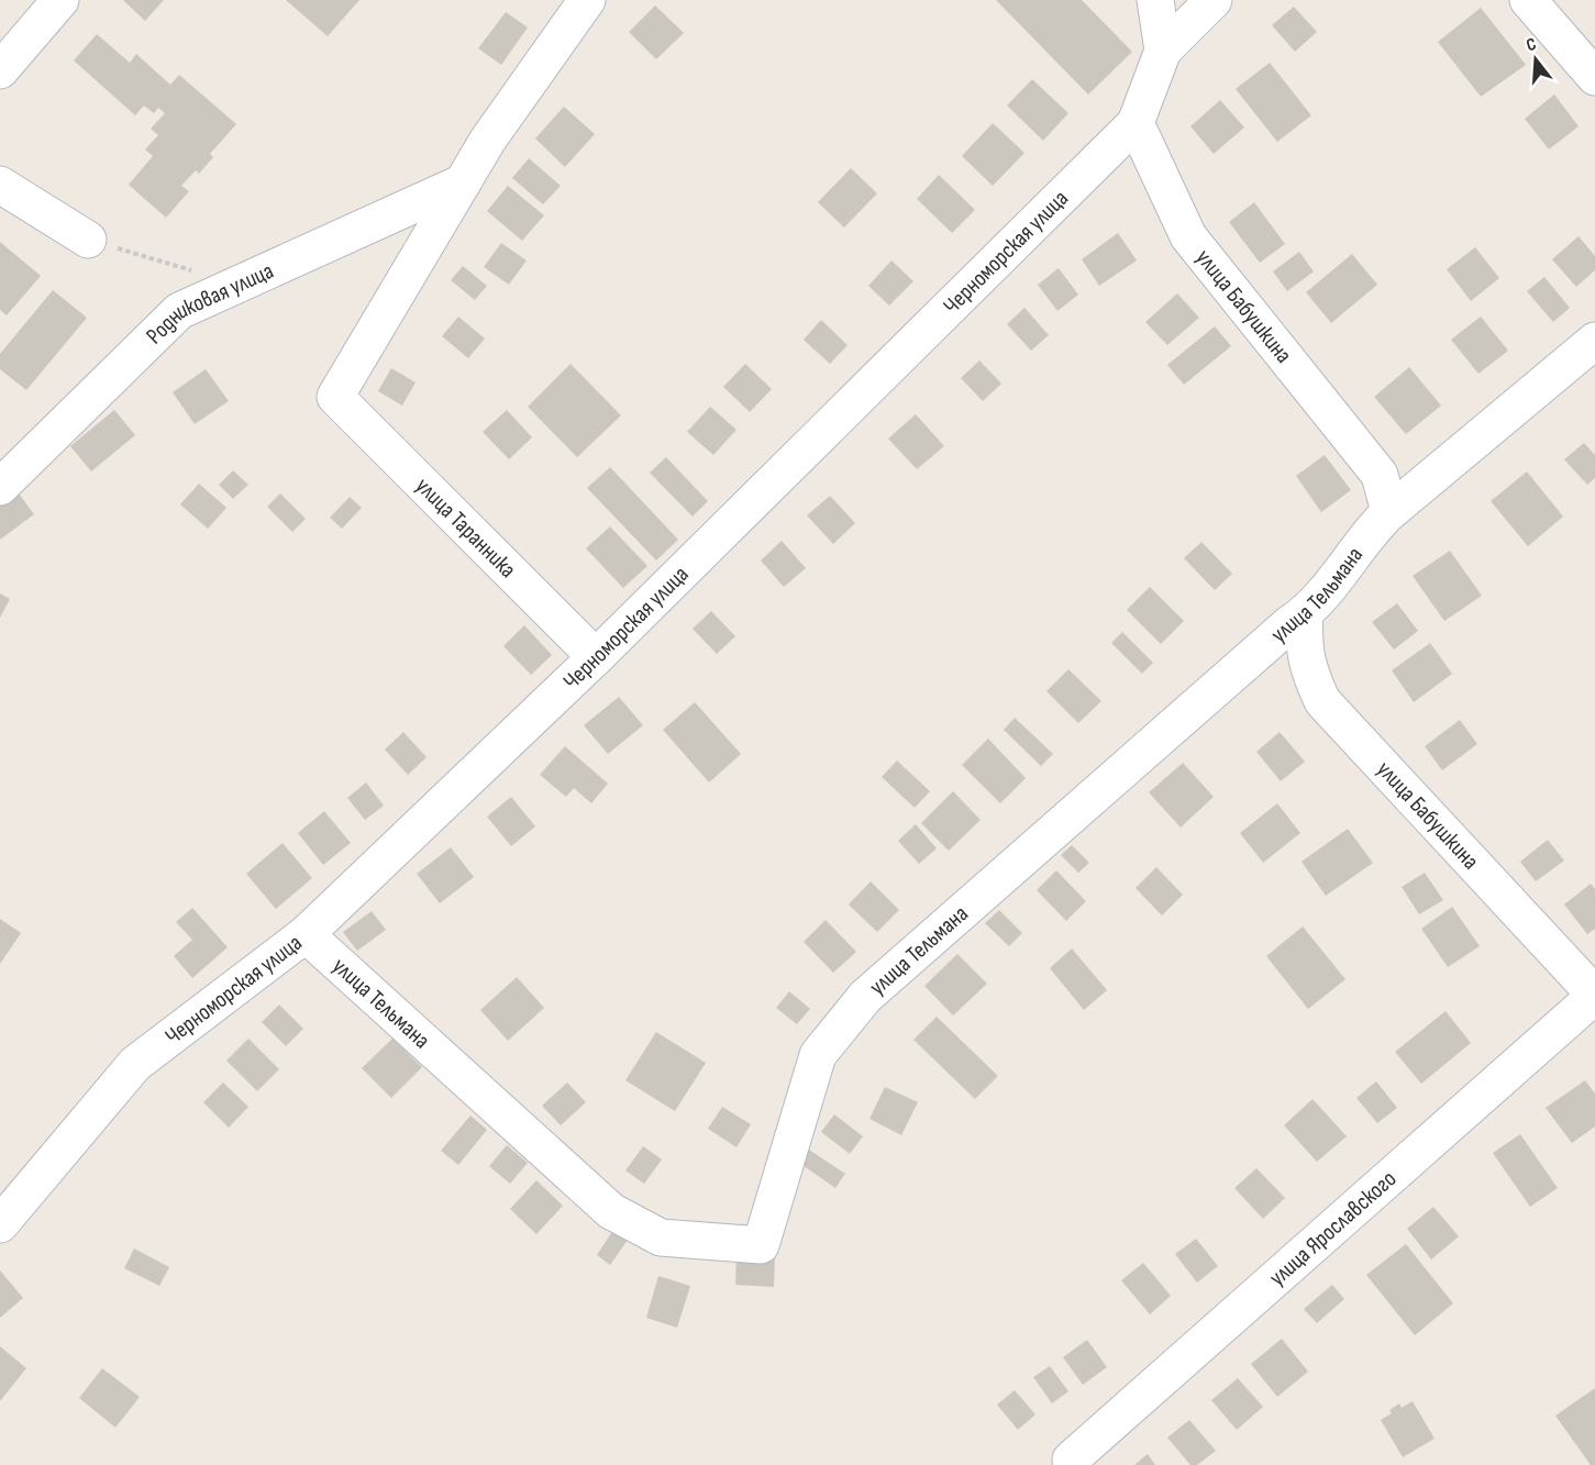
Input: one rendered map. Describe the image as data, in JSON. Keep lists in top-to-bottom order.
{
  "streets": {
    "street": [
      "Черноморская улица",
      "Родниковая улица",
      "улица Бабушкина",
      "улица Таранника",
      "улица Тельмана",
      "улица Ярославского"
    ]
  },
  "crossings": [
    ["Черноморская улица", "улица Бабушкина"],
    ["Черноморская улица", "улица Таранника"],
    ["Черноморская улица", "улица Тельмана"],
    ["Родниковая улица", "улица Таранника"],
    ["улица Бабушкина", "улица Тельмана"],
    ["улица Бабушкина", "улица Ярославского"]
  ],
  "north": "top"
}
